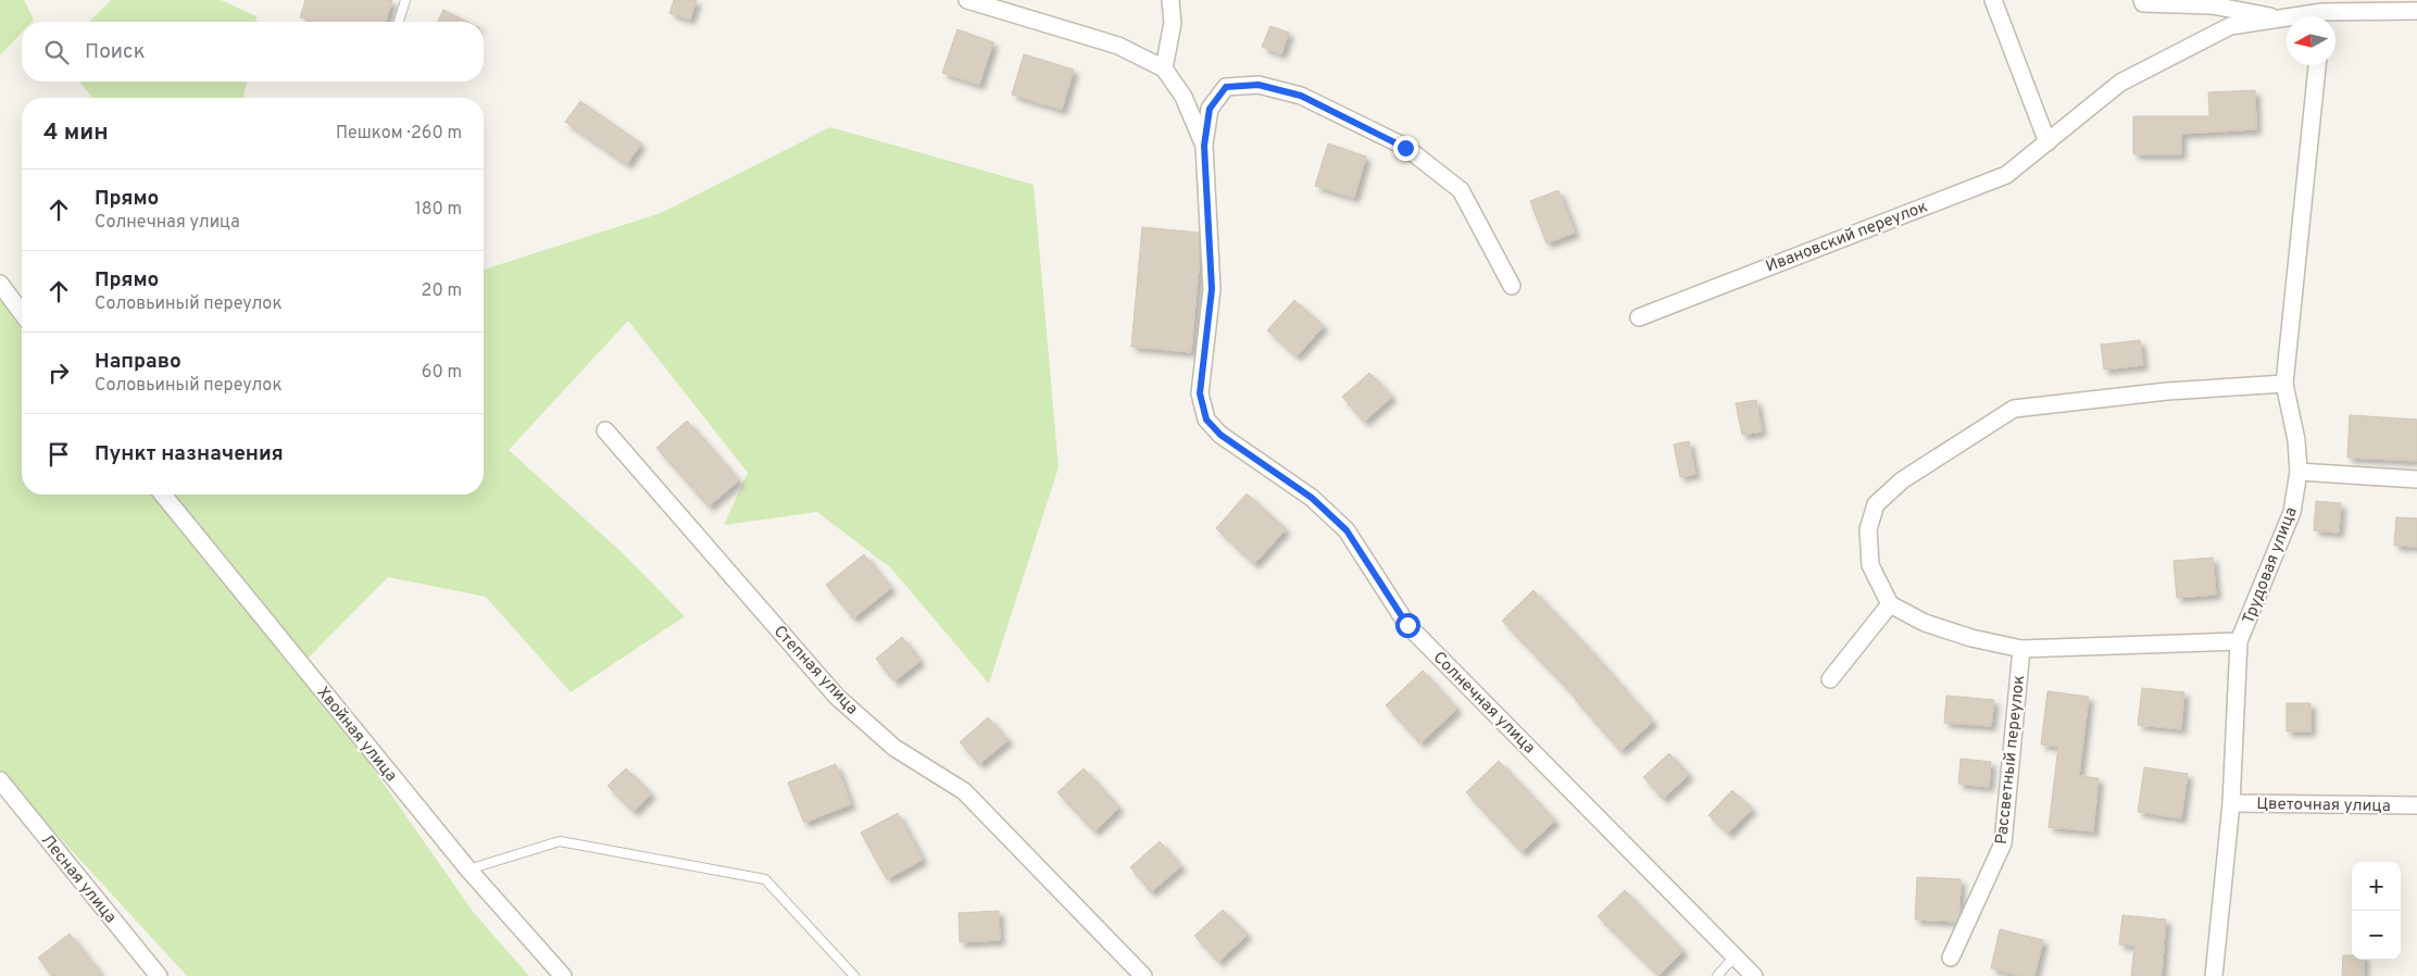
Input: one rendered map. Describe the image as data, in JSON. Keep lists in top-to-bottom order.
{
  "streets": {
    "street": [
      "Ивановский переулок",
      "Трудовая улица",
      "Степная улица",
      "Солнечная улица",
      "Хвойная улица",
      "Рассветный переулок",
      "Цветочная улица",
      "Лесная улица"
    ]
  },
  "crossings": [
    ["Трудовая улица", "Цветочная улица"]
  ],
  "north": "left",
  "page": {
    "search": "Поиск",
    "heading": ["4 мин", "Пешком · 260 m"],
    "list": [
      ["Прямо", "Солнечная улица", "180 m"],
      ["Прямо", "Соловьиный переулок", "20 m"],
      ["Направо", "Соловьиный переулок", "60 m"],
      "Пункт назначения"
    ],
    "map_buttons": ["+", "−"]
  }
}
